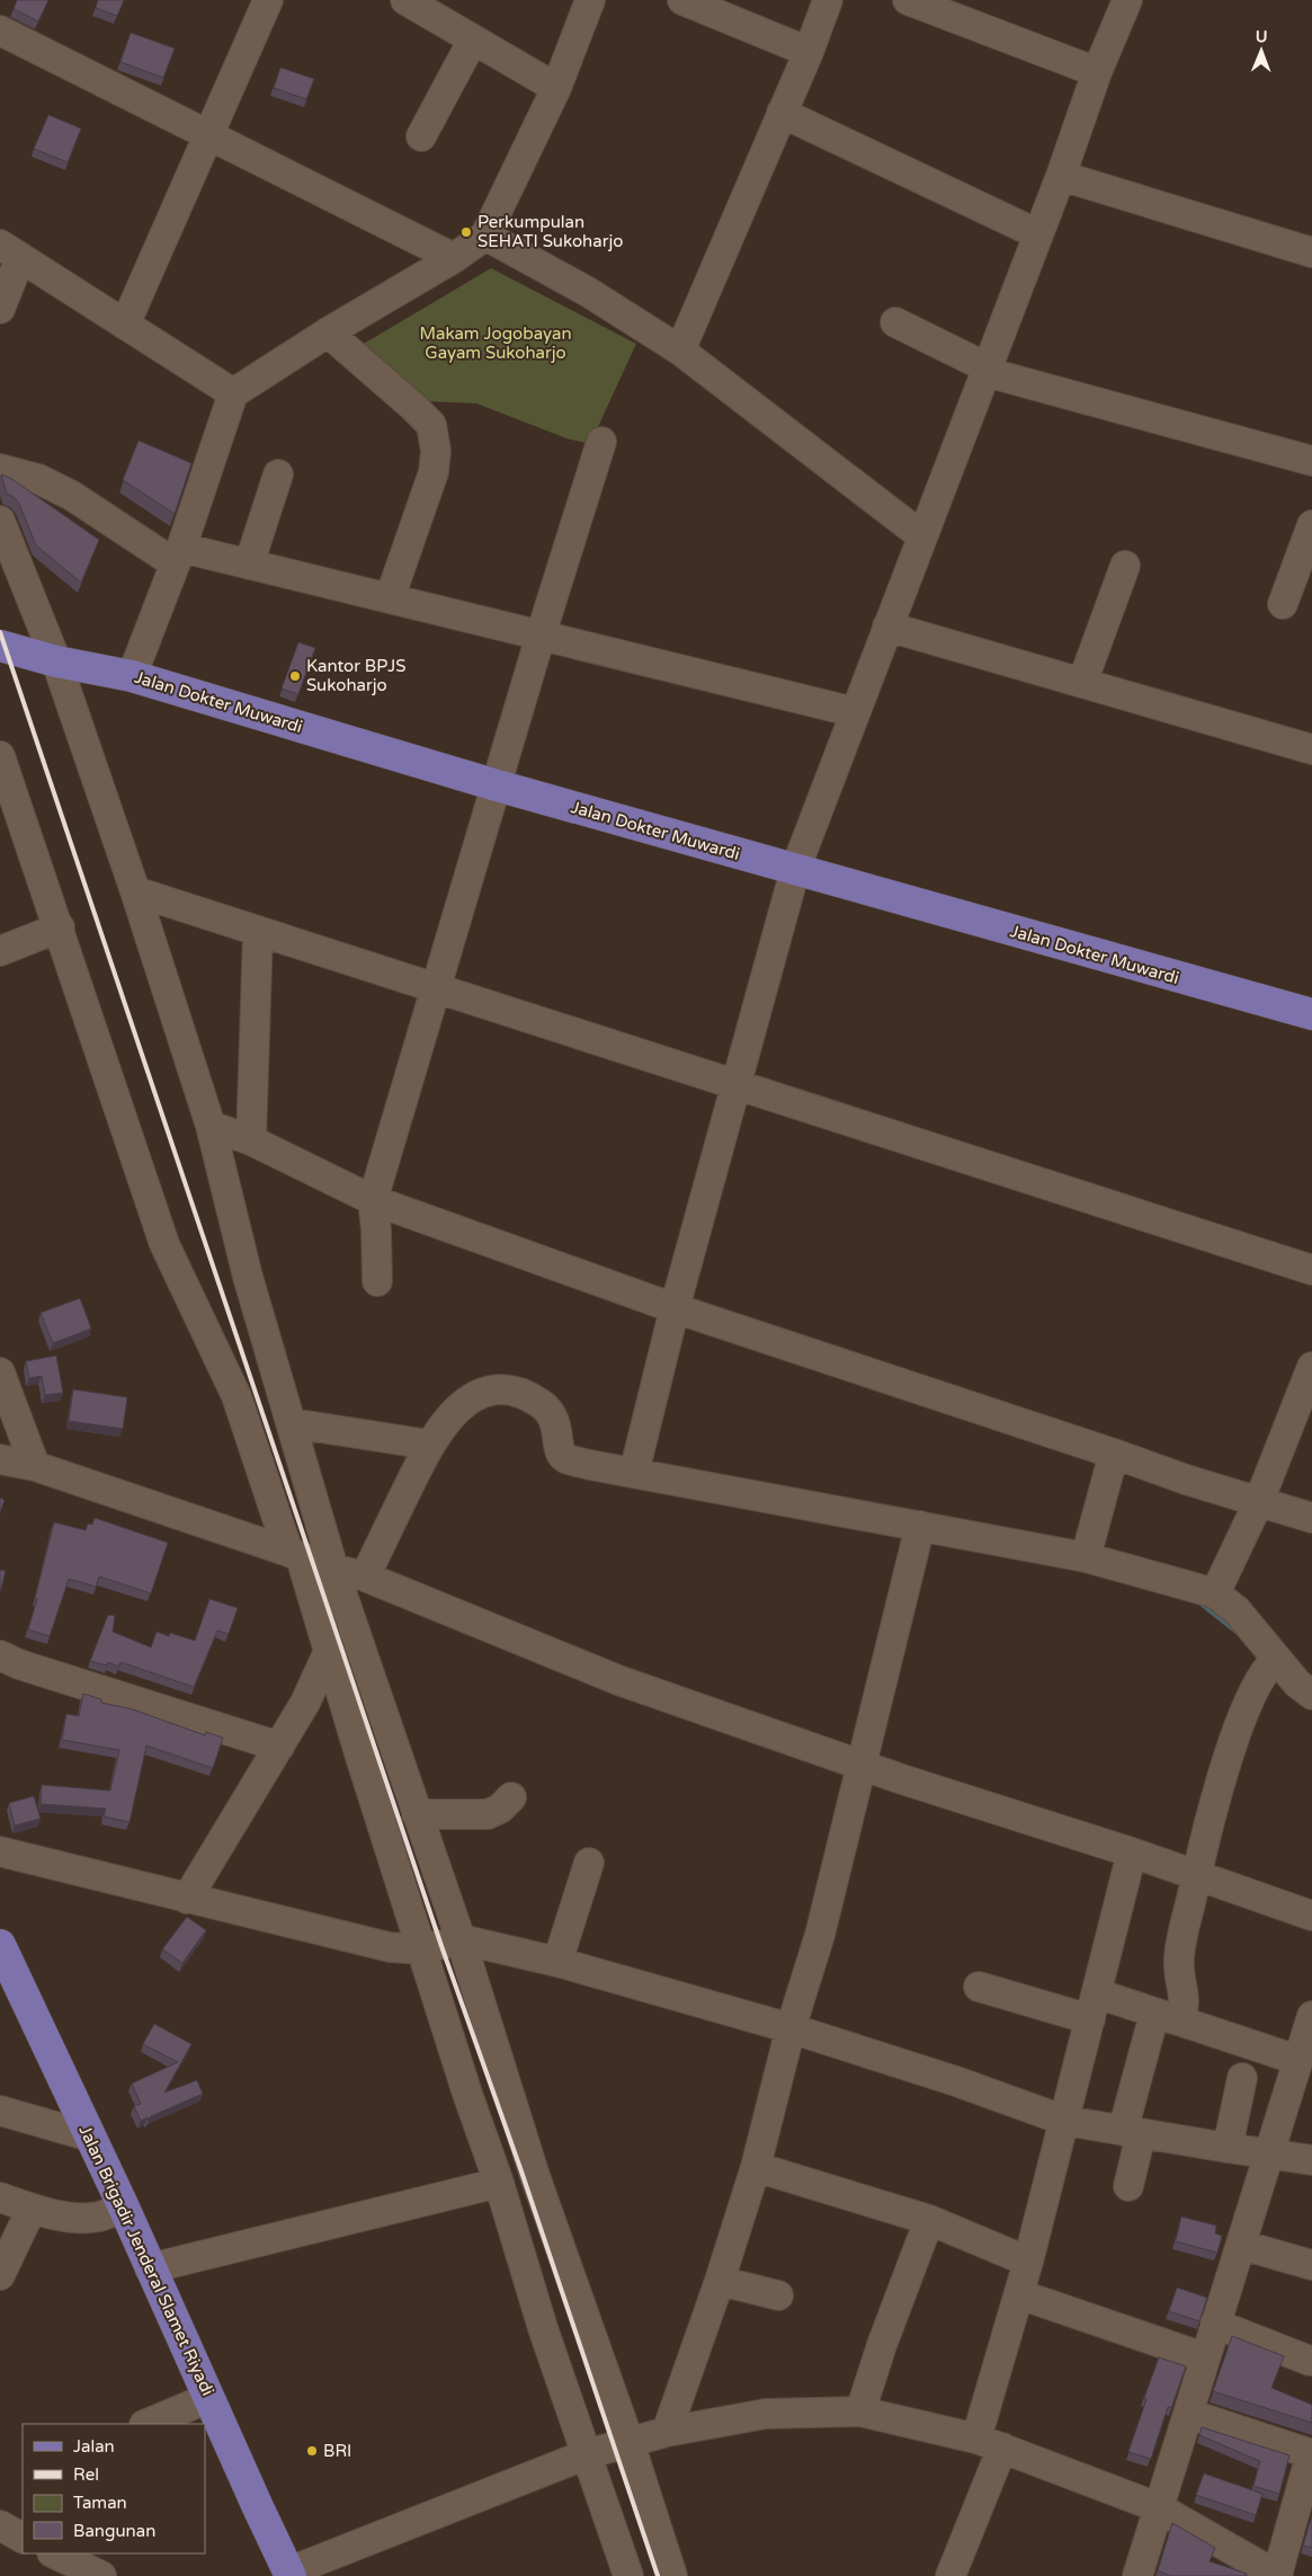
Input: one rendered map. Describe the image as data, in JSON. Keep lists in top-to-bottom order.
{
  "streets": {
    "main road": ["Jalan Dokter Muwardi", "Jalan Brigadir Jenderal Slamet Riyadi"]
  },
  "parks": ["Makam Jogobayan Gayam Sukoharjo"],
  "places": ["Perkumpulan SEHATI Sukoharjo", "Kantor BPJS Sukoharjo", "BRI"],
  "legend": [
    "Jalan",
    "Rel",
    "Taman",
    "Bangunan"
  ],
  "north": "top"
}
